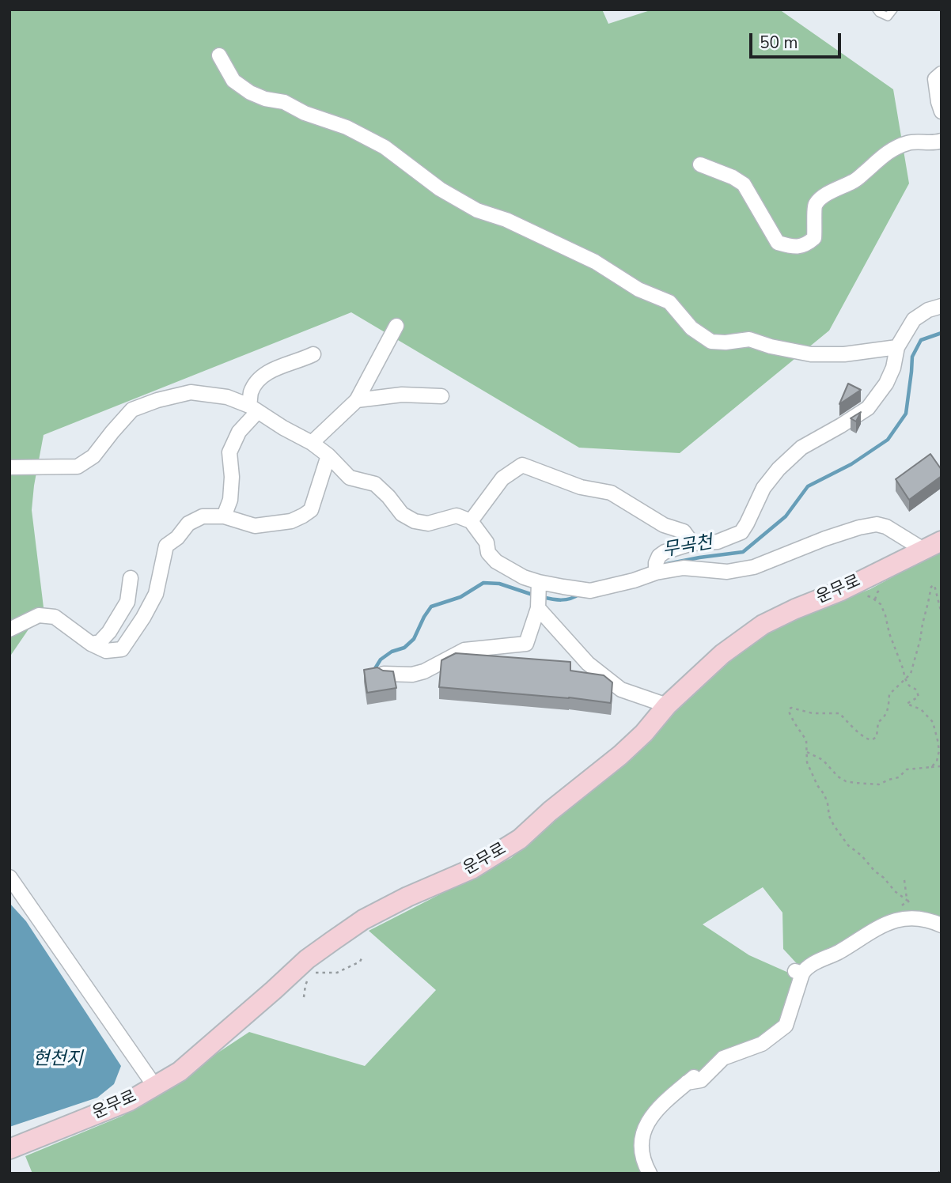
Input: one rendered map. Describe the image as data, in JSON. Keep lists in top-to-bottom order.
{
  "streets": {
    "street": ["운무로"]
  },
  "water": ["무곡천", "현천지"],
  "scale_bar": "50 m"
}
